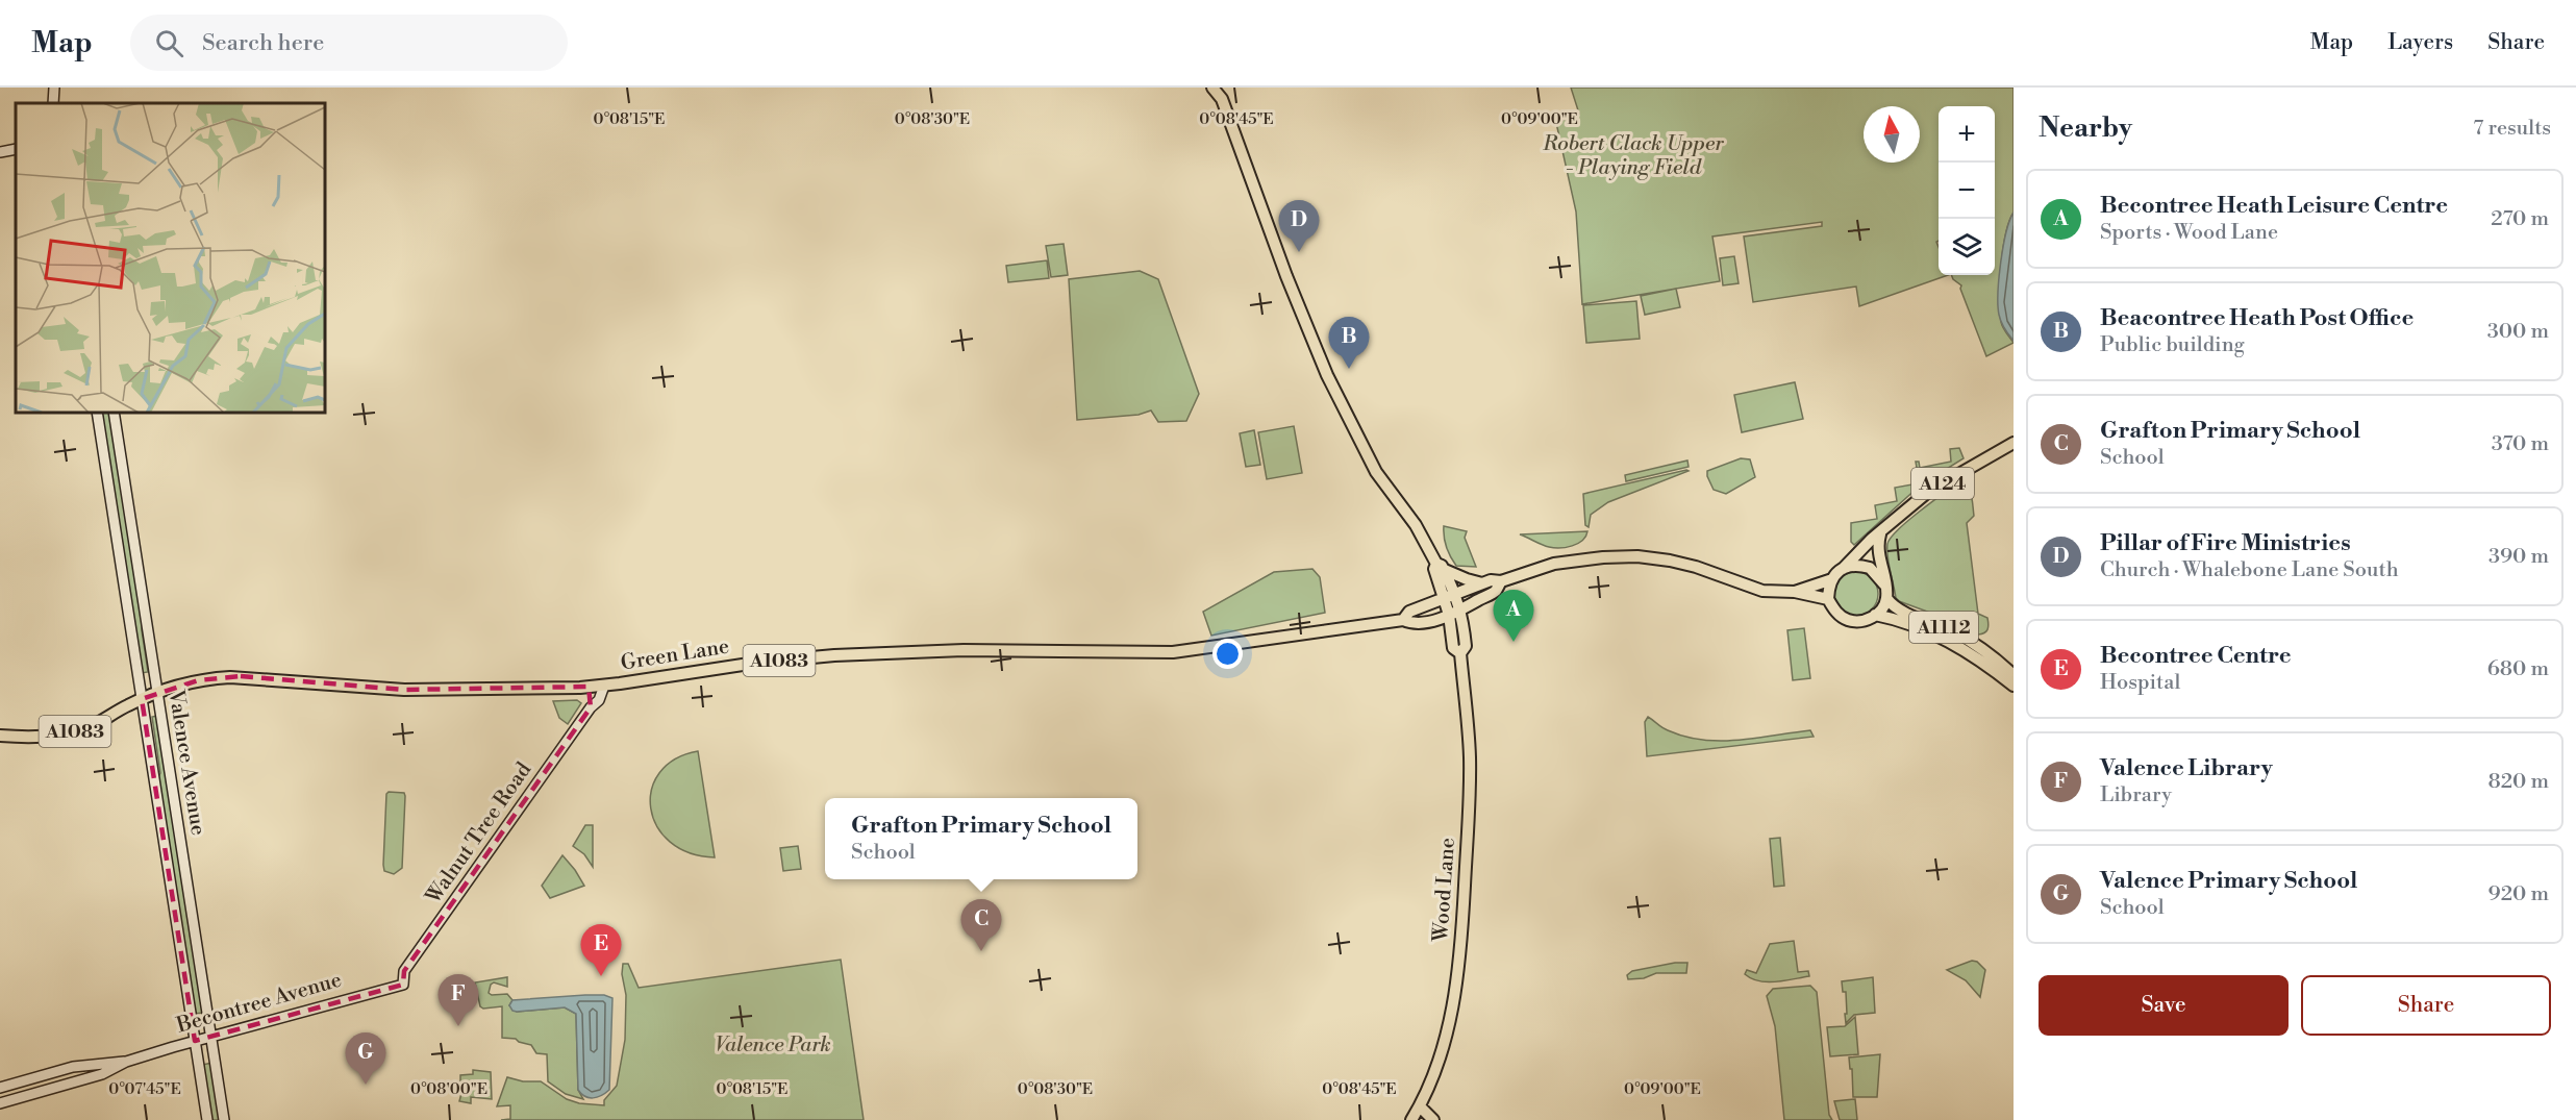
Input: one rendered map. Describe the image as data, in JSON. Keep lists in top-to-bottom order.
{
  "streets": {
    "main road": [
      "A124",
      "A1112",
      "Green Lane",
      "A1083",
      "Wood Lane"
    ],
    "street": ["Valence Avenue", "Walnut Tree Road", "Becontree Avenue"]
  },
  "crossings": [
    ["A124", "A1112"],
    ["A124", "Green Lane"],
    ["A124", "Wood Lane"],
    ["Green Lane", "Valence Avenue"],
    ["Green Lane", "Walnut Tree Road"],
    ["Green Lane", "Wood Lane"],
    ["Valence Avenue", "Becontree Avenue"],
    ["Walnut Tree Road", "Becontree Avenue"]
  ],
  "parks": ["Robert Clack Upper - Playing Field", "Valence Park"],
  "north": "top",
  "page": {
    "header": "Map",
    "search": "Search here",
    "nav": ["Map", "Layers", "Share"],
    "heading": ["Nearby", "7 results"],
    "map_buttons": ["+", "−"],
    "list": [
      {
        "mark": "A",
        "name": "Becontree Heath Leisure Centre",
        "note": "Sports · Wood Lane",
        "value": "270 m"
      },
      {
        "mark": "B",
        "name": "Beacontree Heath Post Office",
        "note": "Public building",
        "value": "300 m"
      },
      {
        "mark": "C",
        "name": "Grafton Primary School",
        "note": "School",
        "value": "370 m"
      },
      {
        "mark": "D",
        "name": "Pillar of Fire Ministries",
        "note": "Church · Whalebone Lane South",
        "value": "390 m"
      },
      {
        "mark": "E",
        "name": "Becontree Centre",
        "note": "Hospital",
        "value": "680 m"
      },
      {
        "mark": "F",
        "name": "Valence Library",
        "note": "Library",
        "value": "820 m"
      },
      {
        "mark": "G",
        "name": "Valence Primary School",
        "note": "School",
        "value": "920 m"
      }
    ],
    "pins": [
      "D",
      "B",
      "A",
      "C",
      "E",
      "F",
      "G"
    ],
    "popup": ["Grafton Primary School", "School"],
    "buttons": ["Save", "Share"]
  },
  "coordinates": [
    "0°08'15\"E",
    "0°08'30\"E",
    "0°08'45\"E",
    "0°09'00\"E",
    "0°07'45\"E",
    "0°08'00\"E"
  ]
}
